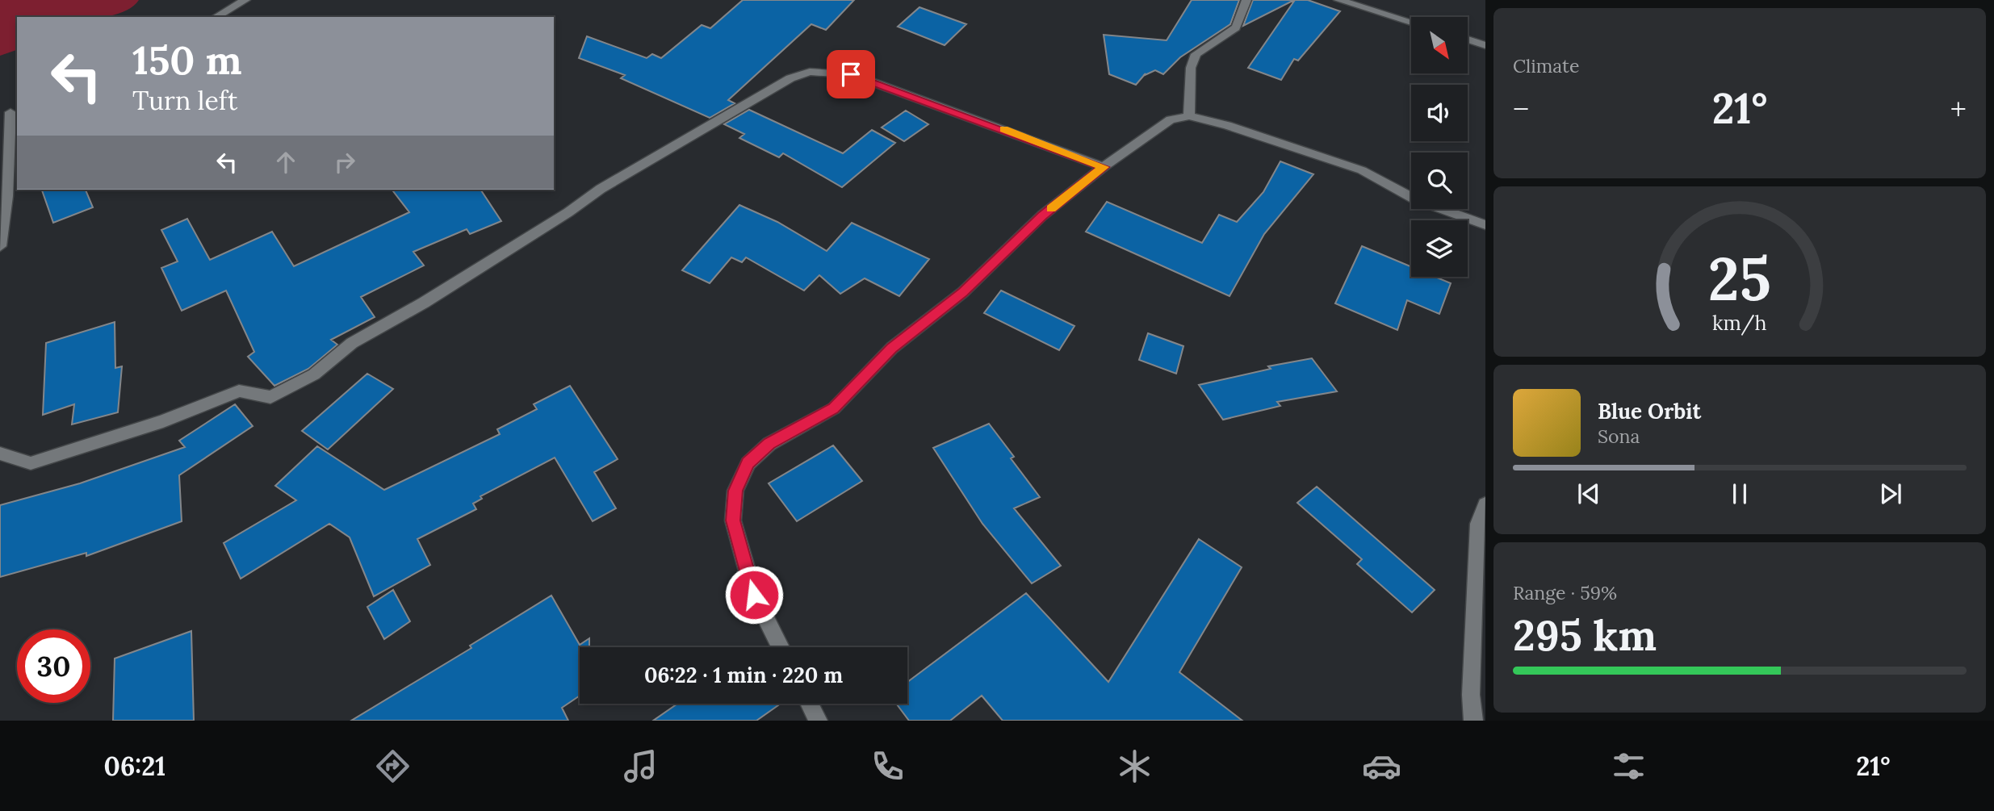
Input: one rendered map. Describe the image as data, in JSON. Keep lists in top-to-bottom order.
{
  "north": "bottom right",
  "page": {
    "tile": [
      "Climate",
      ["Range · 59%", "295 km"]
    ],
    "turn": ["150 m", "Turn left"],
    "heat": ["−", "21°", "+"],
    "song": ["Blue Orbit", "Sona"],
    "limit": "30",
    "trip": "06:22 · 1 min · 220 m",
    "tabs": ["06:21", "21°"],
    "gauge": ["25", "km/h"]
  }
}
